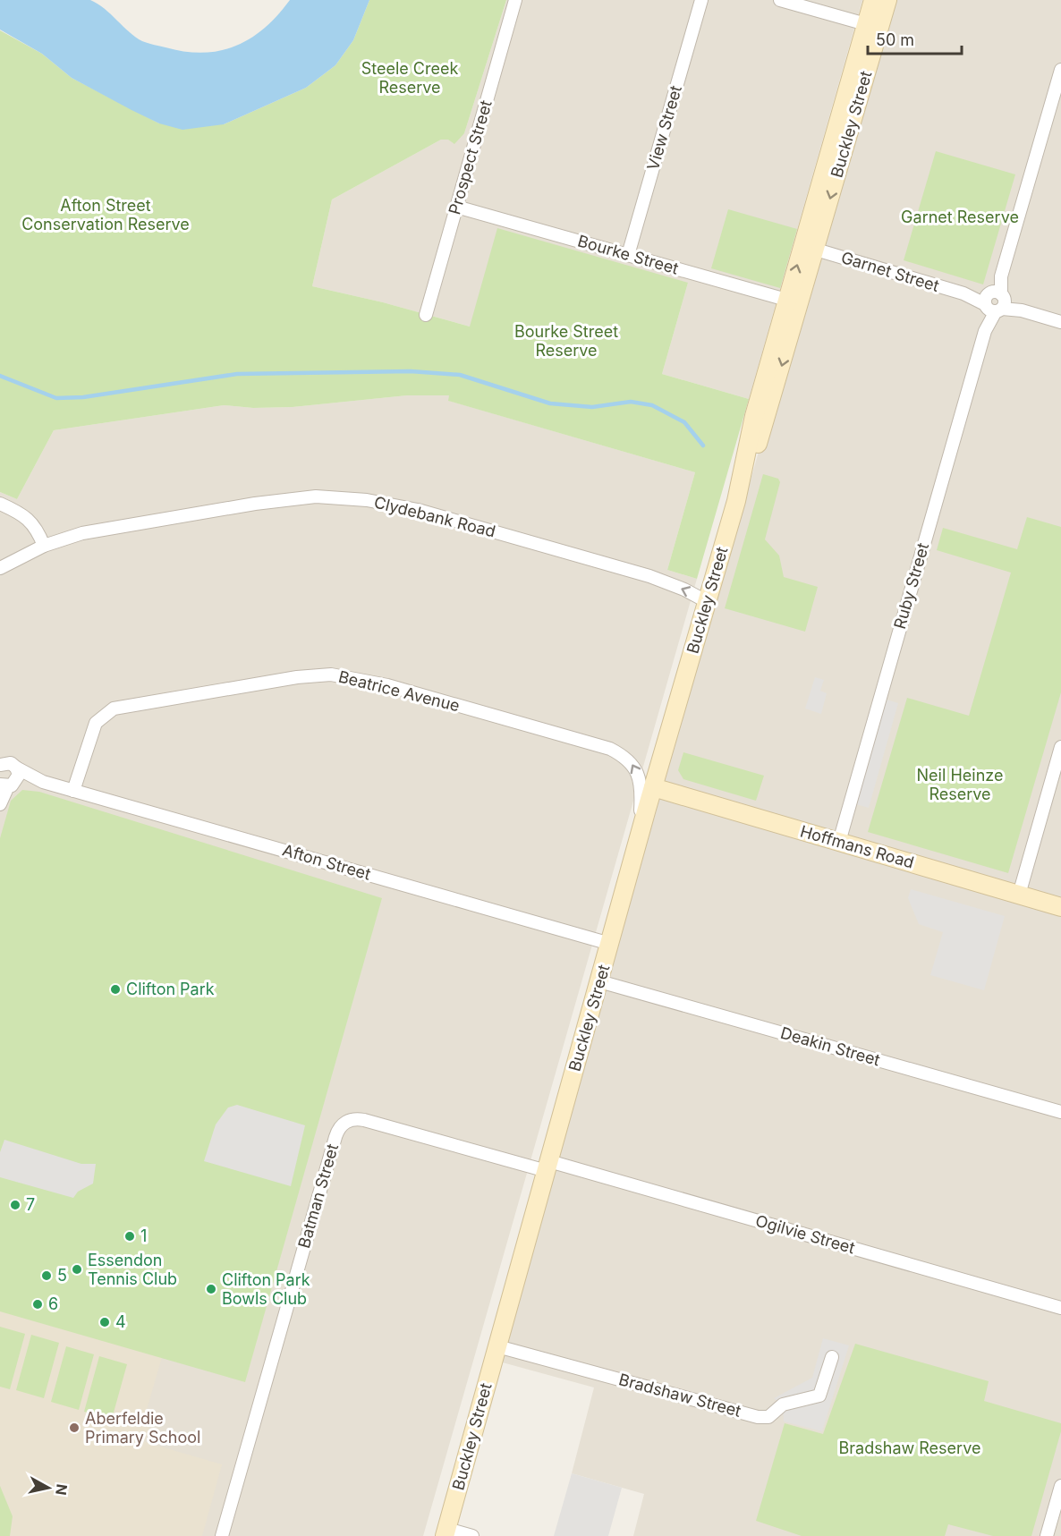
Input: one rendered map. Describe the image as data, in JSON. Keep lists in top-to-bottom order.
{
  "streets": {
    "main road": ["Buckley Street", "Hoffmans Road"],
    "street": [
      "View Street",
      "Prospect Street",
      "Bourke Street",
      "Garnet Street",
      "Clydebank Road",
      "Ruby Street",
      "Beatrice Avenue",
      "Afton Street",
      "Deakin Street",
      "Batman Street",
      "Ogilvie Street",
      "Bradshaw Street"
    ]
  },
  "crossings": [
    ["Buckley Street", "Bourke Street"],
    ["Buckley Street", "Garnet Street"],
    ["Buckley Street", "Clydebank Road"],
    ["Buckley Street", "Beatrice Avenue"],
    ["Buckley Street", "Hoffmans Road"],
    ["Buckley Street", "Afton Street"],
    ["Buckley Street", "Deakin Street"],
    ["Buckley Street", "Batman Street"],
    ["Buckley Street", "Ogilvie Street"],
    ["Buckley Street", "Bradshaw Street"],
    ["View Street", "Bourke Street"],
    ["Prospect Street", "Bourke Street"],
    ["Garnet Street", "Ruby Street"],
    ["Ruby Street", "Hoffmans Road"],
    ["Beatrice Avenue", "Afton Street"],
    ["Batman Street", "Ogilvie Street"]
  ],
  "one_way": ["Clydebank Road", "Beatrice Avenue"],
  "parks": [
    "Steele Creek Reserve",
    "Afton Street Conservation Reserve",
    "Garnet Reserve",
    "Bourke Street Reserve",
    "Neil Heinze Reserve",
    "Bradshaw Reserve"
  ],
  "places": [
    "Clifton Park",
    "7",
    "1",
    "Essendon Tennis Club",
    "5",
    "Clifton Park Bowls Club",
    "6",
    "4",
    "Aberfeldie Primary School"
  ],
  "scale_bar": "50 m",
  "north": "right"
}
